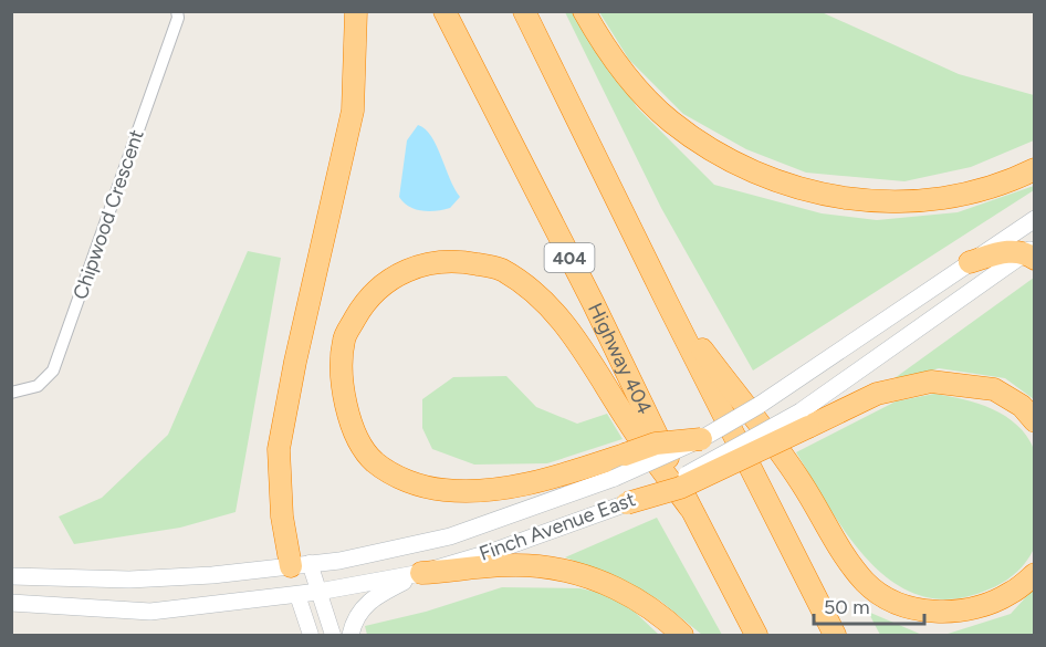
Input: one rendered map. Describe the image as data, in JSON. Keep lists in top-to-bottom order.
{
  "streets": {
    "highway": ["404", "Highway 404"],
    "main road": ["Finch Avenue East"],
    "street": ["Chipwood Crescent"]
  },
  "scale_bar": "50 m"
}
